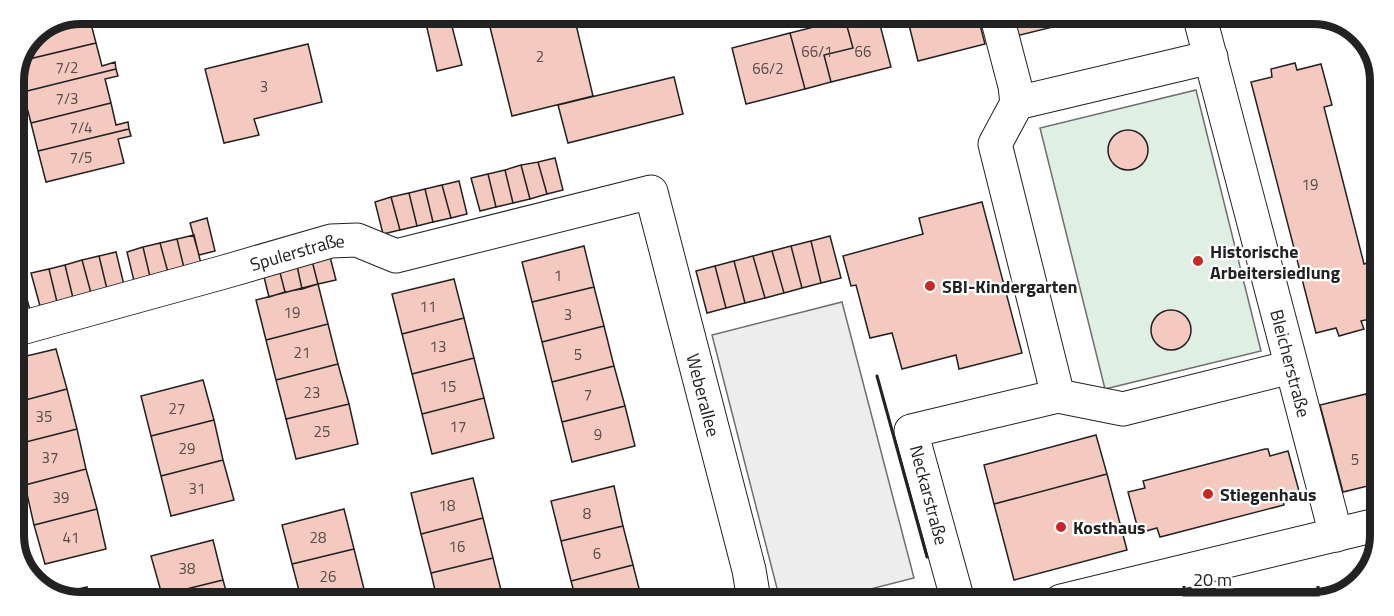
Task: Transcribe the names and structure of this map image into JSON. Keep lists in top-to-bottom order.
{
  "streets": {
    "street": [
      "Spulerstraße",
      "Bleicherstraße",
      "Weberallee",
      "Neckarstraße"
    ]
  },
  "crossings": [
    ["Spulerstraße", "Weberallee"],
    ["Bleicherstraße", "Neckarstraße"]
  ],
  "places": [
    "Historische Arbeitersiedlung",
    "SBI-Kindergarten",
    "Stiegenhaus",
    "Kosthaus"
  ],
  "house_numbers": [
    "66/1",
    "66",
    "2",
    "7/2",
    "66/2",
    "3",
    "7/3",
    "7/4",
    "7/5",
    "19",
    "1",
    "11",
    "19",
    "3",
    "13",
    "21",
    "5",
    "15",
    "23",
    "7",
    "27",
    "35",
    "17",
    "25",
    "9",
    "29",
    "37",
    "5",
    "31",
    "39",
    "18",
    "8",
    "41",
    "28",
    "16",
    "6",
    "38",
    "26"
  ],
  "scale_bar": "20 m"
}
